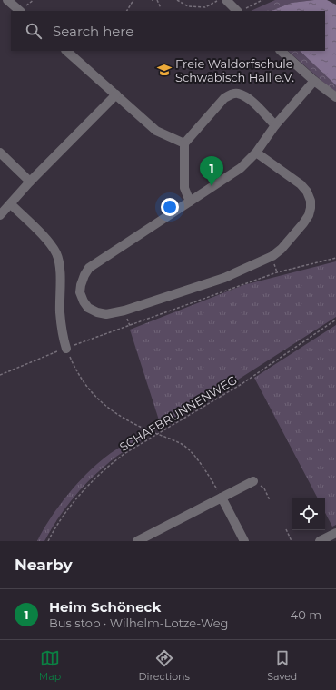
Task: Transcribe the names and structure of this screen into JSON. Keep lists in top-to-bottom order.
{
  "streets": {
    "path": ["SCHAFBRUNNENWEG"]
  },
  "places": {
    "school or university": ["Freie Waldorfschule Schwäbisch Hall e.V."]
  },
  "page": {
    "search": "Search here",
    "pins": "1",
    "heading": "Nearby",
    "list": [
      {
        "mark": "1",
        "name": "Heim Schöneck",
        "note": "Bus stop · Wilhelm-Lotze-Weg",
        "value": "40 m"
      }
    ],
    "nav": ["Map", "Directions", "Saved"]
  }
}
